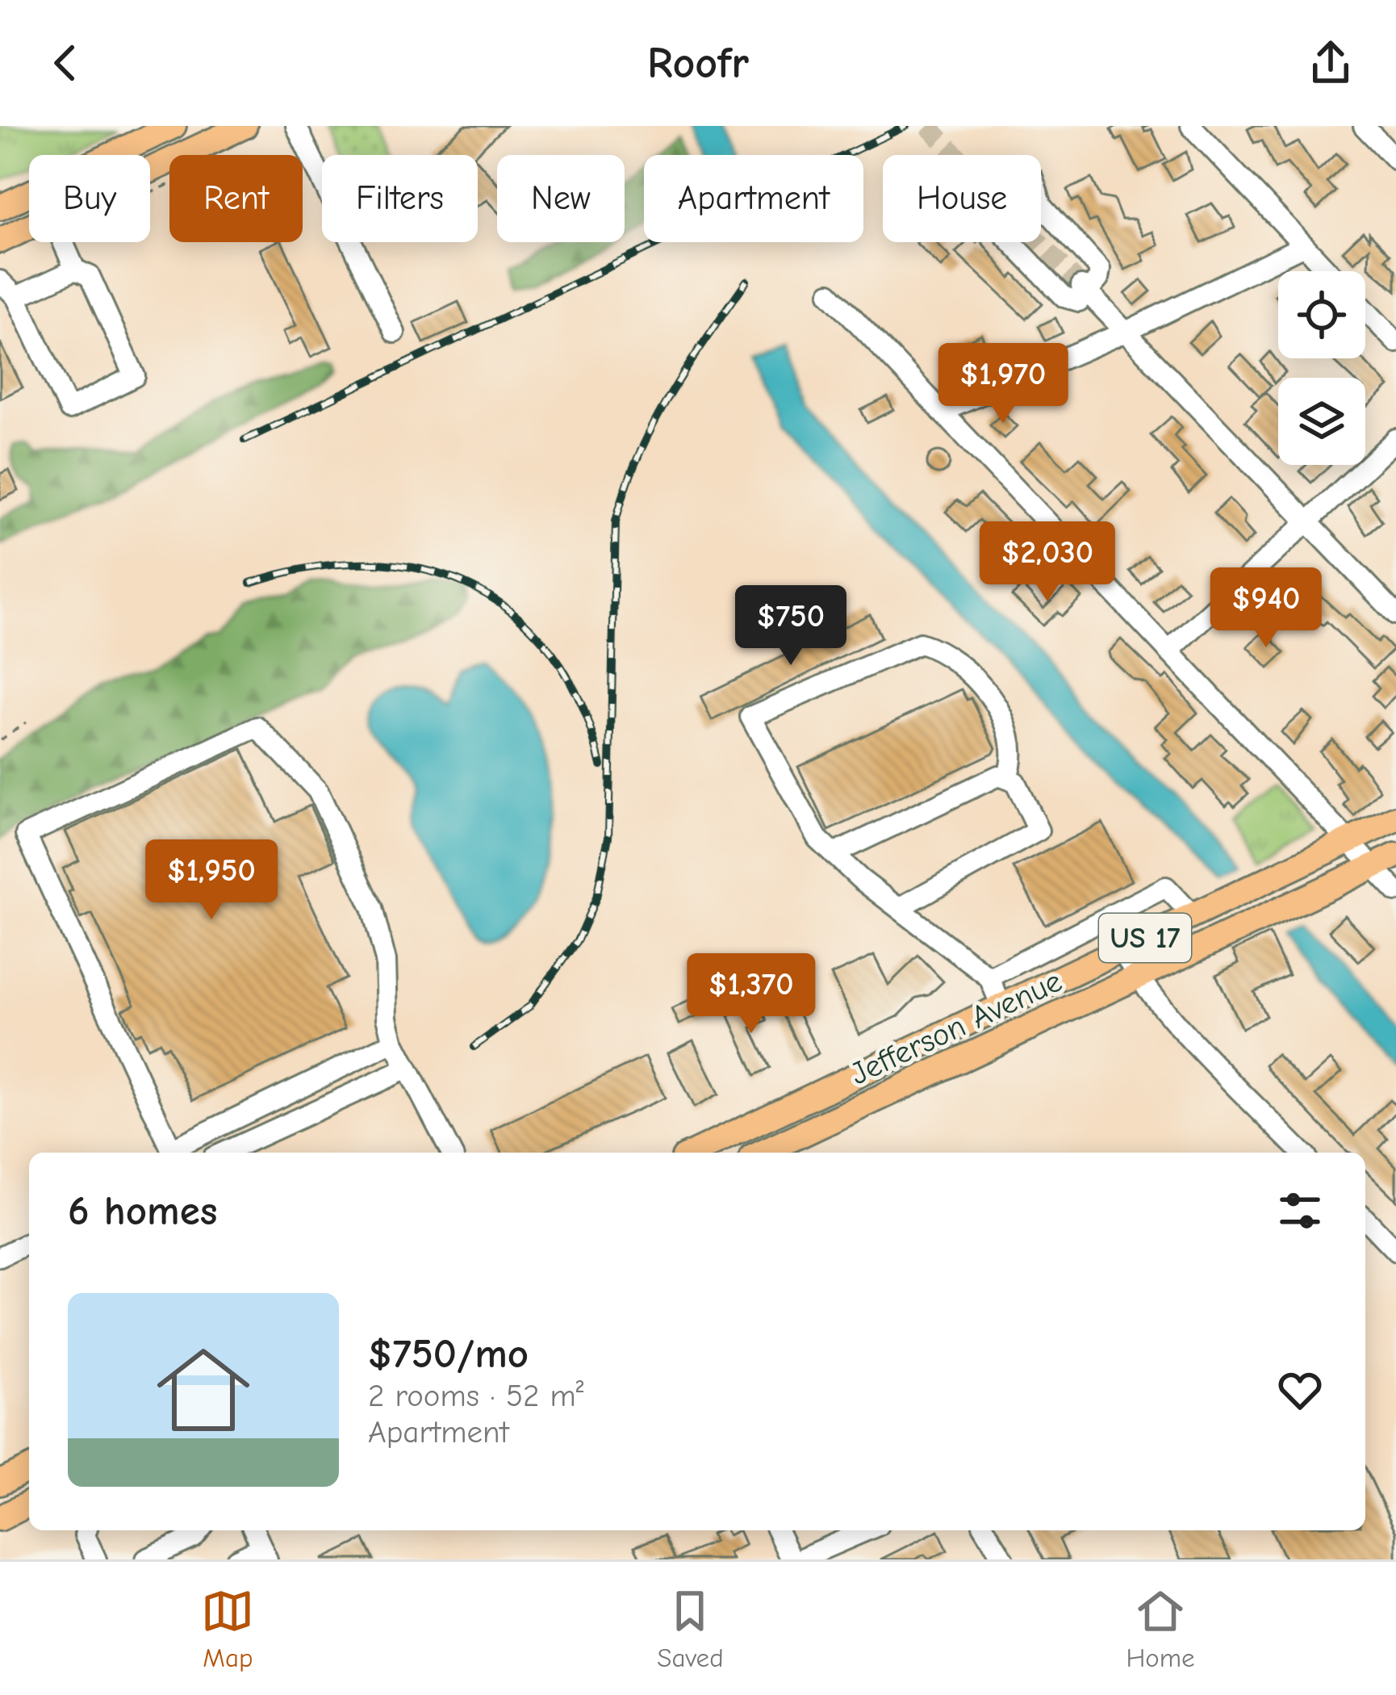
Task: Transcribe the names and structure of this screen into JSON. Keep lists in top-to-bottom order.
{
  "streets": {
    "main road": ["US 17", "Jefferson Avenue"]
  },
  "page": {
    "header": "Roofr",
    "chip": [
      "Buy",
      "Rent",
      "Filters",
      "New",
      "Apartment",
      "House"
    ],
    "price": [
      "$1,970",
      "$2,030",
      "$940",
      "$750",
      "$1,950",
      "$1,370"
    ],
    "heading": "6 homes",
    "list": [
      {
        "name": "$750/mo",
        "note": "2 rooms · 52 m² · Apartment"
      }
    ],
    "tabs": ["Map", "Saved", "Home"]
  }
}
